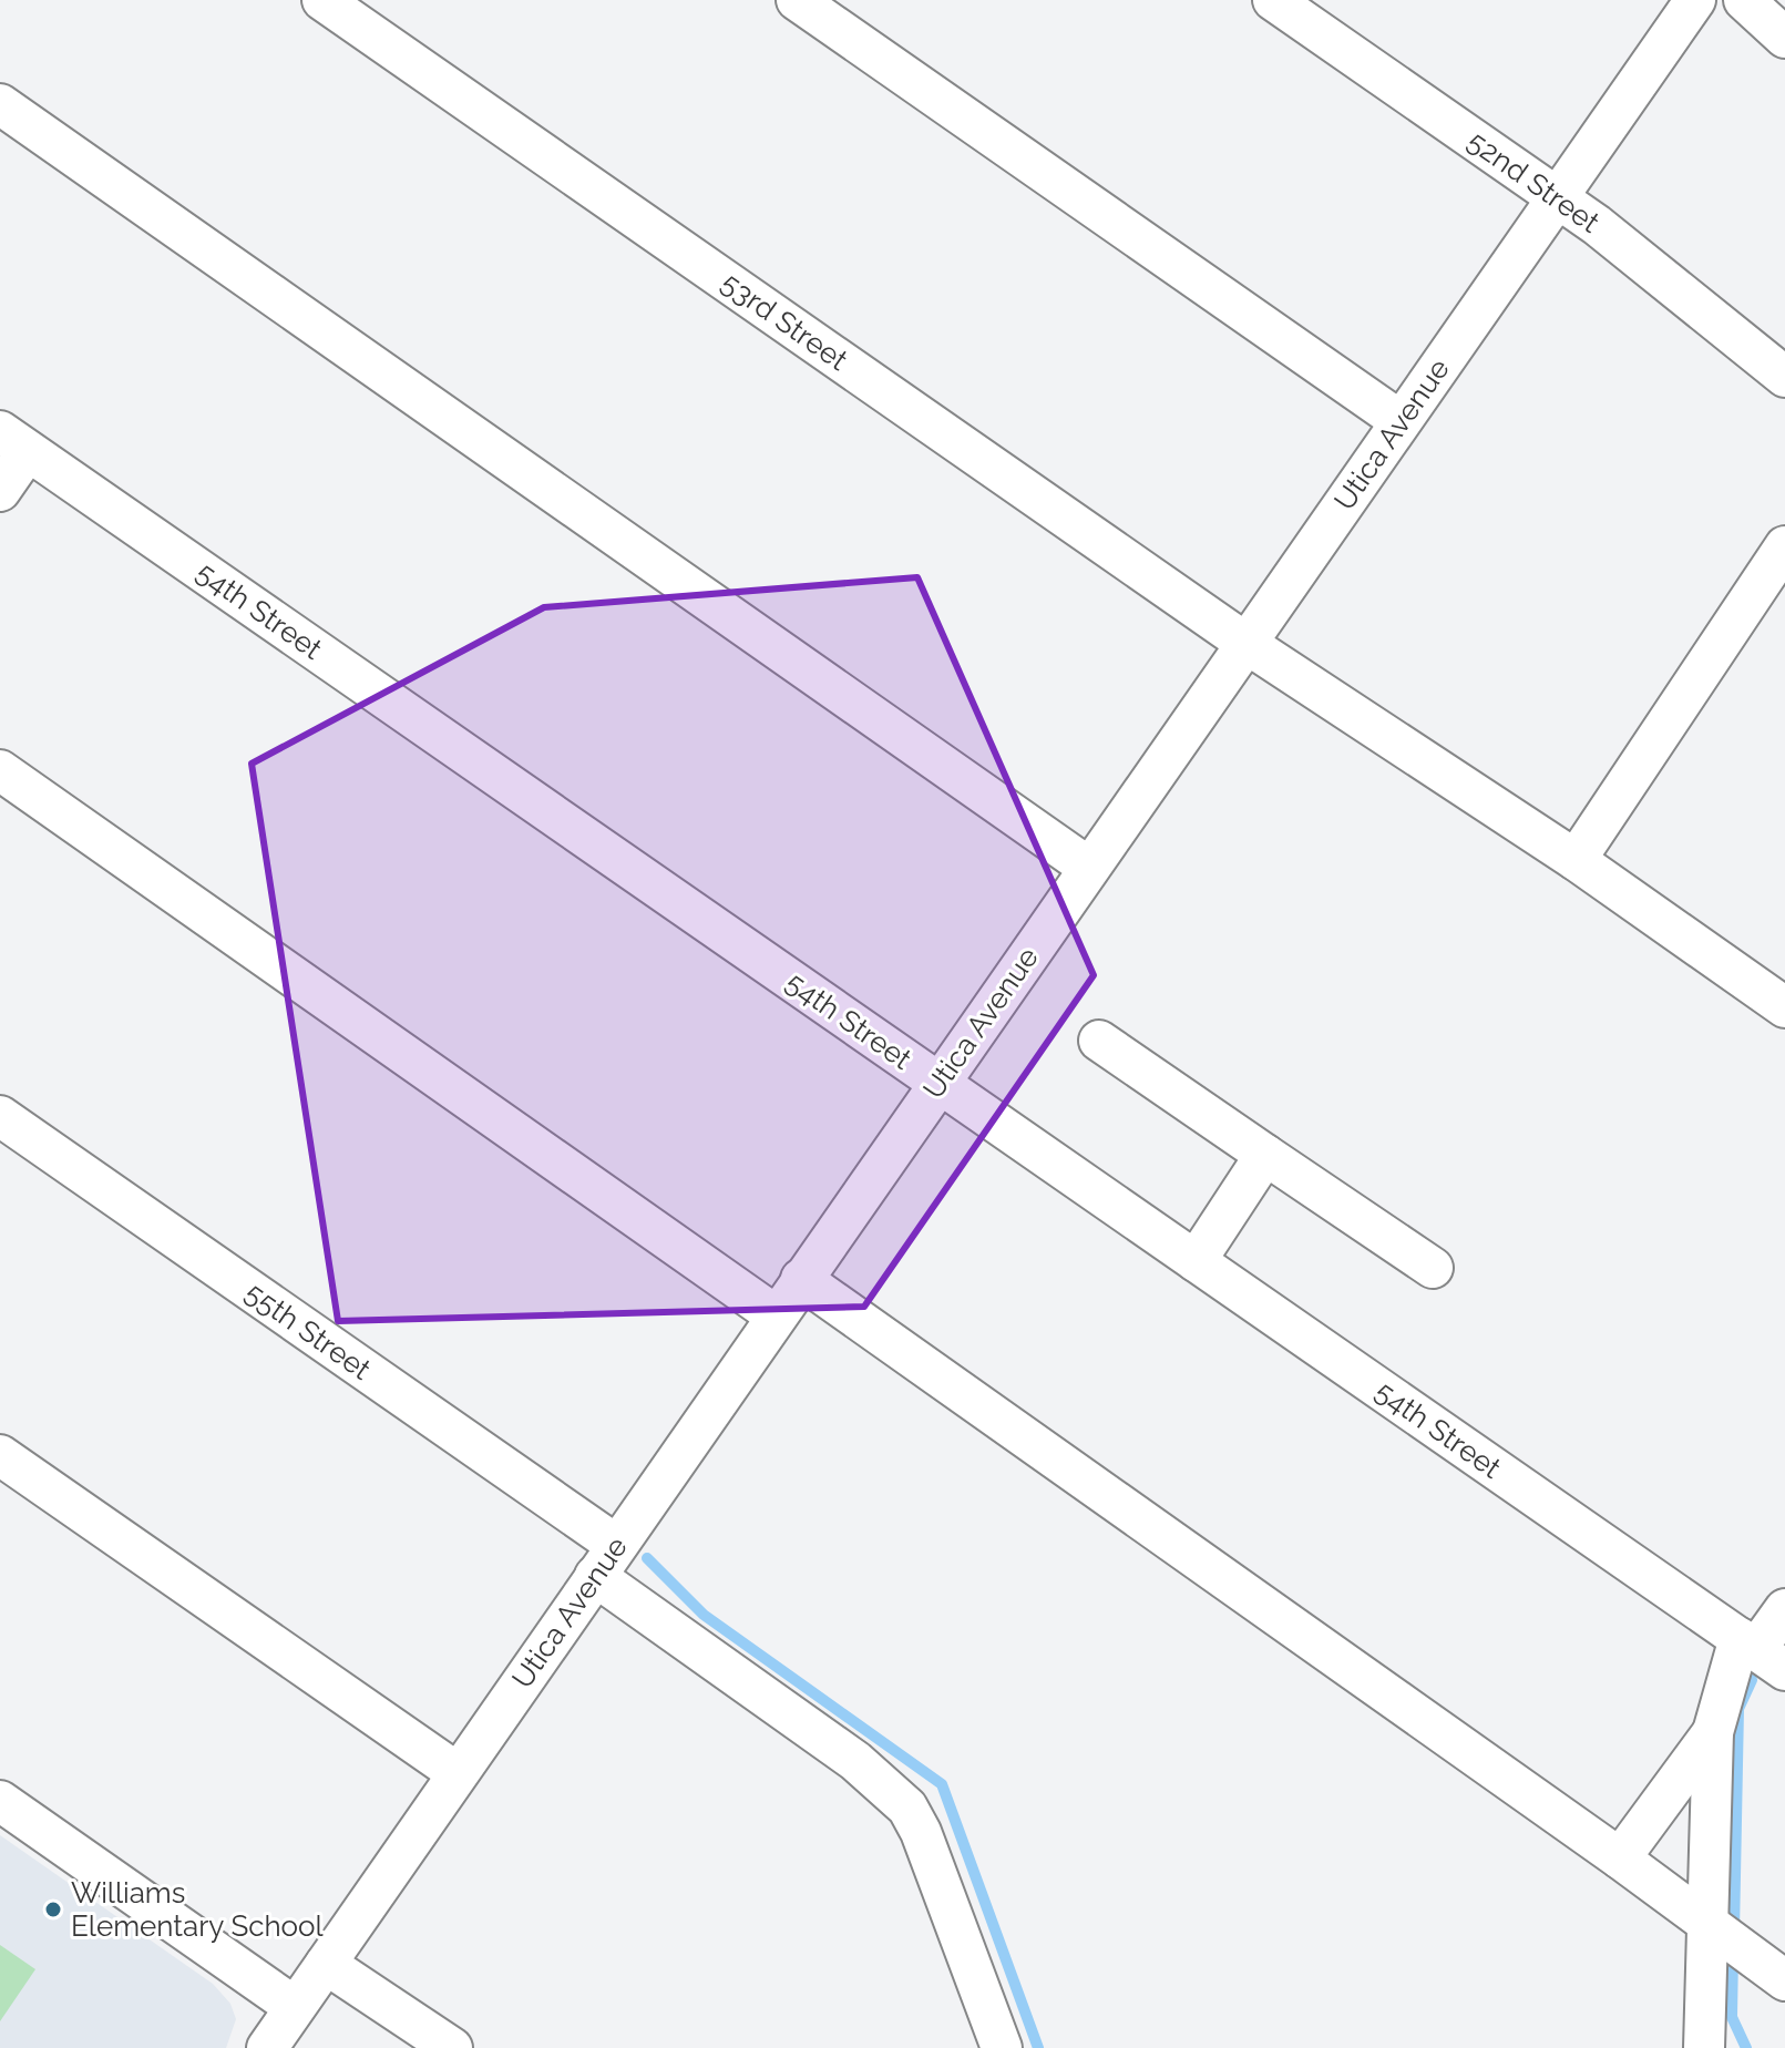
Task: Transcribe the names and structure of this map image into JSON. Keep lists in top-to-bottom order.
{
  "streets": {
    "street": [
      "52nd Street",
      "53rd Street",
      "Utica Avenue",
      "54th Street",
      "55th Street"
    ]
  },
  "crossings": [
    ["52nd Street", "Utica Avenue"],
    ["53rd Street", "Utica Avenue"],
    ["Utica Avenue", "54th Street"],
    ["Utica Avenue", "55th Street"]
  ],
  "places": ["Williams Elementary School"]
}
